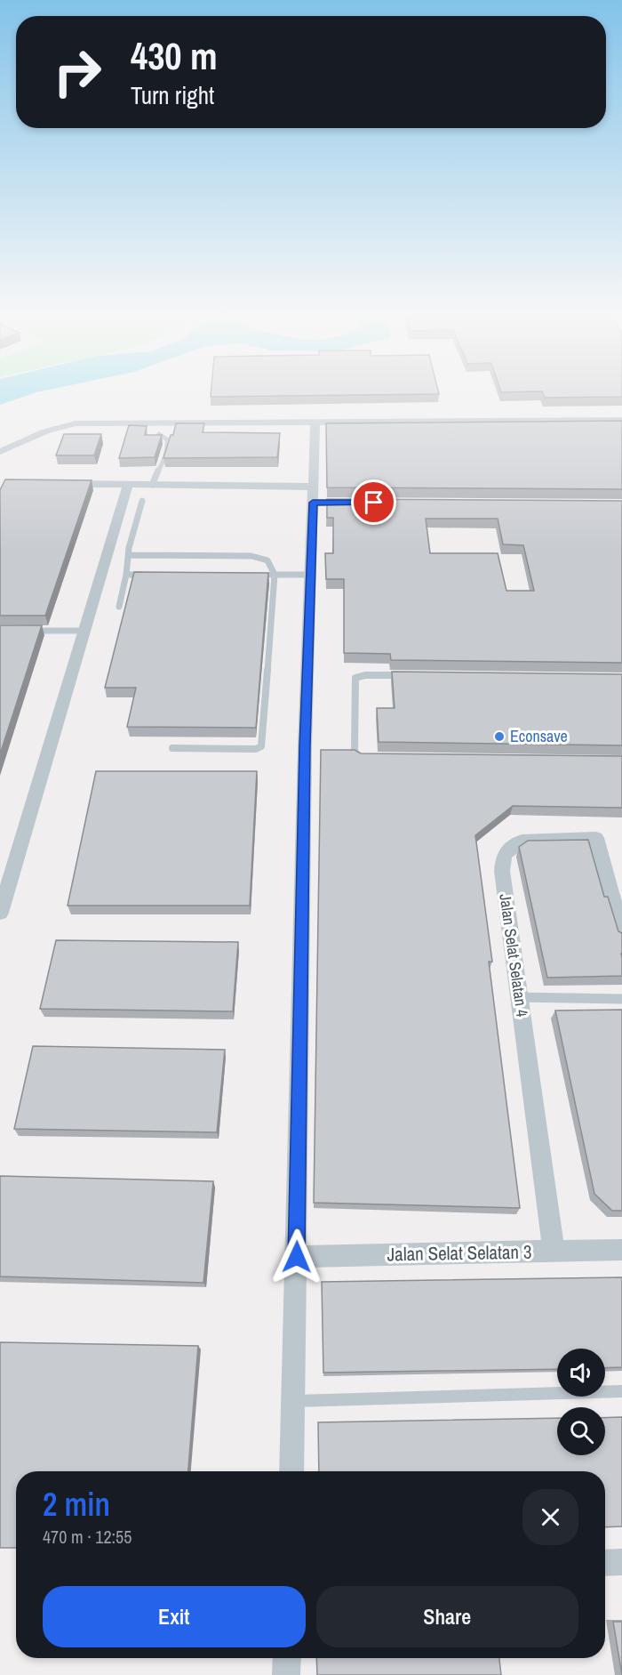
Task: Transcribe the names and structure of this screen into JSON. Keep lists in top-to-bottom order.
{
  "streets": {
    "street": ["Jalan Selat Selatan 4", "Jalan Selat Selatan 3"]
  },
  "crossings": [
    ["Jalan Selat Selatan 4", "Jalan Selat Selatan 3"]
  ],
  "places": ["Econsave"],
  "page": {
    "turn": ["430 m", "Turn right"],
    "heading": ["2 min", "470 m · 12:55"],
    "buttons": ["Exit", "Share"]
  }
}
